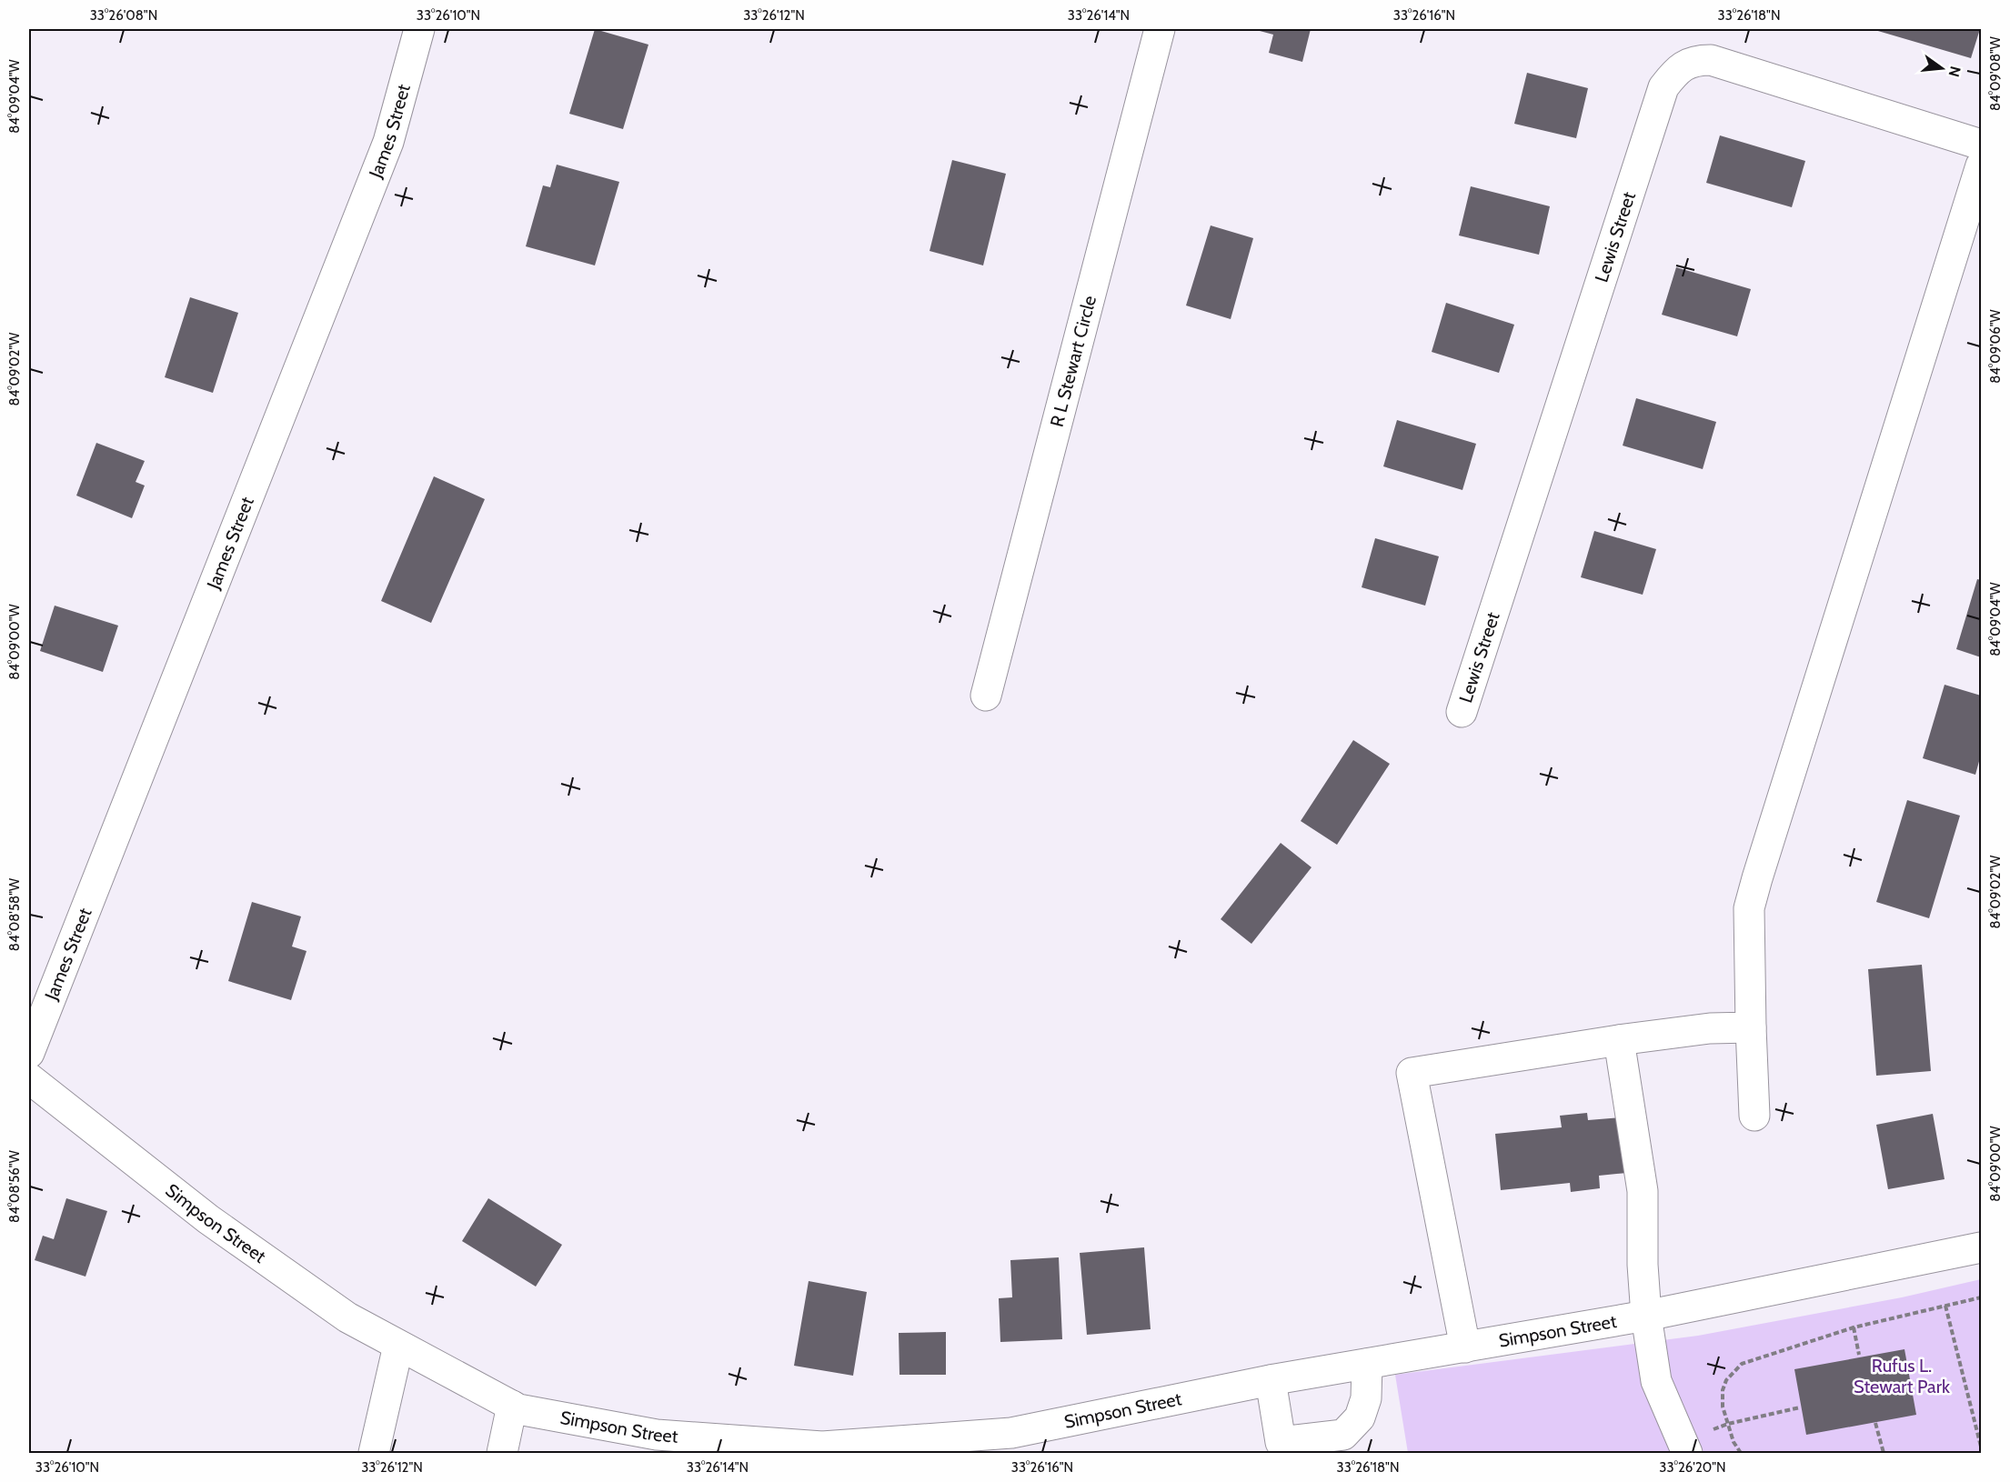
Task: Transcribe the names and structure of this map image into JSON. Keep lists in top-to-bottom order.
{
  "streets": {
    "street": [
      "James Street",
      "Lewis Street",
      "R L Stewart Circle",
      "Simpson Street"
    ]
  },
  "parks": ["Rufus L. Stewart Park"],
  "north": "right",
  "coordinates": [
    "33°26'08\"N",
    "33°26'10\"N",
    "33°26'12\"N",
    "33°26'14\"N",
    "33°26'16\"N",
    "33°26'18\"N",
    "84°09'08\"W",
    "84°09'04\"W",
    "84°09'06\"W",
    "84°09'02\"W",
    "84°09'00\"W",
    "84°08'58\"W",
    "84°08'56\"W",
    "33°26'20\"N"
  ]
}
